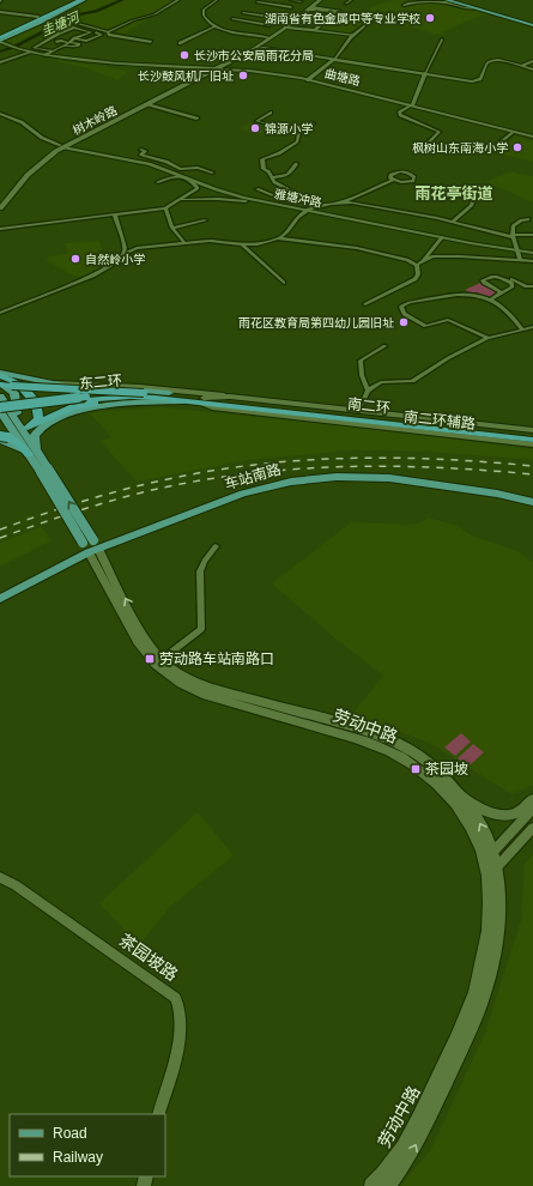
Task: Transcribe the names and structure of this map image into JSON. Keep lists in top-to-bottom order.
{
  "streets": {
    "highway": ["东二环", "南二环"],
    "main road": [
      "曲塘路",
      "树木岭路",
      "南二环辅路",
      "车站南路",
      "劳动中路"
    ],
    "street": ["雅塘冲路", "茶园坡路"]
  },
  "crossings": [
    ["曲塘路", "树木岭路"],
    ["树木岭路", "雅塘冲路"],
    ["东二环", "南二环"],
    ["东二环", "南二环辅路"],
    ["南二环", "南二环辅路"],
    ["车站南路", "劳动中路"]
  ],
  "districts": ["雨花亭街道"],
  "water": ["圭塘河"],
  "places": {
    "other": [
      "湖南省有色金属中等专业学校",
      "长沙市公安局雨花分局",
      "长沙鼓风机厂旧址",
      "锦源小学",
      "枫树山东南海小学",
      "自然岭小学",
      "雨花区教育局第四幼儿园旧址"
    ],
    "transit": ["劳动路车站南路口", "茶园坡"]
  },
  "legend": ["Road", "Railway"]
}
